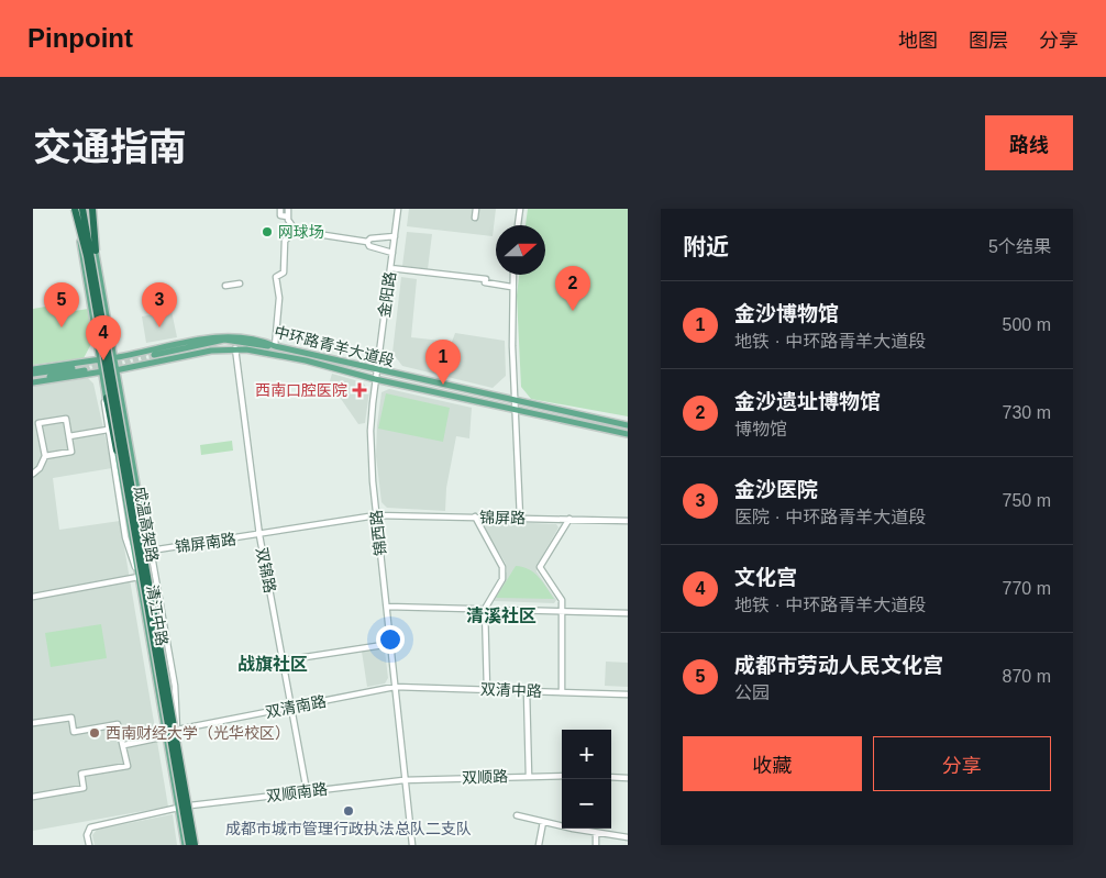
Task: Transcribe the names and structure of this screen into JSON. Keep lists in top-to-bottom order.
{
  "streets": {
    "highway": ["成温高架路"],
    "main road": ["中环路青羊大道段", "清江中路"],
    "street": [
      "金阳路",
      "锦屏路",
      "锦西路",
      "锦屏南路",
      "双锦路",
      "双清中路",
      "双清南路",
      "双顺路",
      "双顺南路"
    ]
  },
  "crossings": [
    ["金阳路", "中环路青羊大道段"],
    ["金阳路", "锦西路"],
    ["中环路青羊大道段", "锦西路"],
    ["中环路青羊大道段", "双锦路"],
    ["中环路青羊大道段", "清江中路"],
    ["锦屏路", "锦西路"],
    ["锦屏路", "锦屏南路"],
    ["锦屏路", "双锦路"],
    ["成温高架路", "清江中路"],
    ["锦西路", "双清中路"],
    ["锦西路", "双清南路"],
    ["锦西路", "双顺路"],
    ["锦西路", "双顺南路"],
    ["锦屏南路", "双锦路"],
    ["锦屏南路", "清江中路"],
    ["双锦路", "双清南路"],
    ["双锦路", "双顺南路"],
    ["清江中路", "双清南路"],
    ["清江中路", "双顺南路"],
    ["双清中路", "双清南路"],
    ["双顺路", "双顺南路"]
  ],
  "districts": ["清溪社区", "战旗社区"],
  "places": {
    "other": ["网球场", "西南财经大学（光华校区）", "成都市城市管理行政执法总队二支队"],
    "health": ["西南口腔医院"]
  },
  "north": "right",
  "page": {
    "header": "Pinpoint",
    "nav": ["地图", "图层", "分享"],
    "title": "交通指南",
    "buttons": [
      "路线",
      ["收藏", "分享"]
    ],
    "heading": ["附近", "5个结果"],
    "pins": [
      "2",
      "3",
      "5",
      "4",
      "1"
    ],
    "list": [
      {
        "mark": "1",
        "name": "金沙博物馆",
        "note": "地铁 · 中环路青羊大道段",
        "value": "500 m"
      },
      {
        "mark": "2",
        "name": "金沙遗址博物馆",
        "note": "博物馆",
        "value": "730 m"
      },
      {
        "mark": "3",
        "name": "金沙医院",
        "note": "医院 · 中环路青羊大道段",
        "value": "750 m"
      },
      {
        "mark": "4",
        "name": "文化宫",
        "note": "地铁 · 中环路青羊大道段",
        "value": "770 m"
      },
      {
        "mark": "5",
        "name": "成都市劳动人民文化宫",
        "note": "公园",
        "value": "870 m"
      }
    ],
    "map_buttons": ["+", "−"]
  }
}
